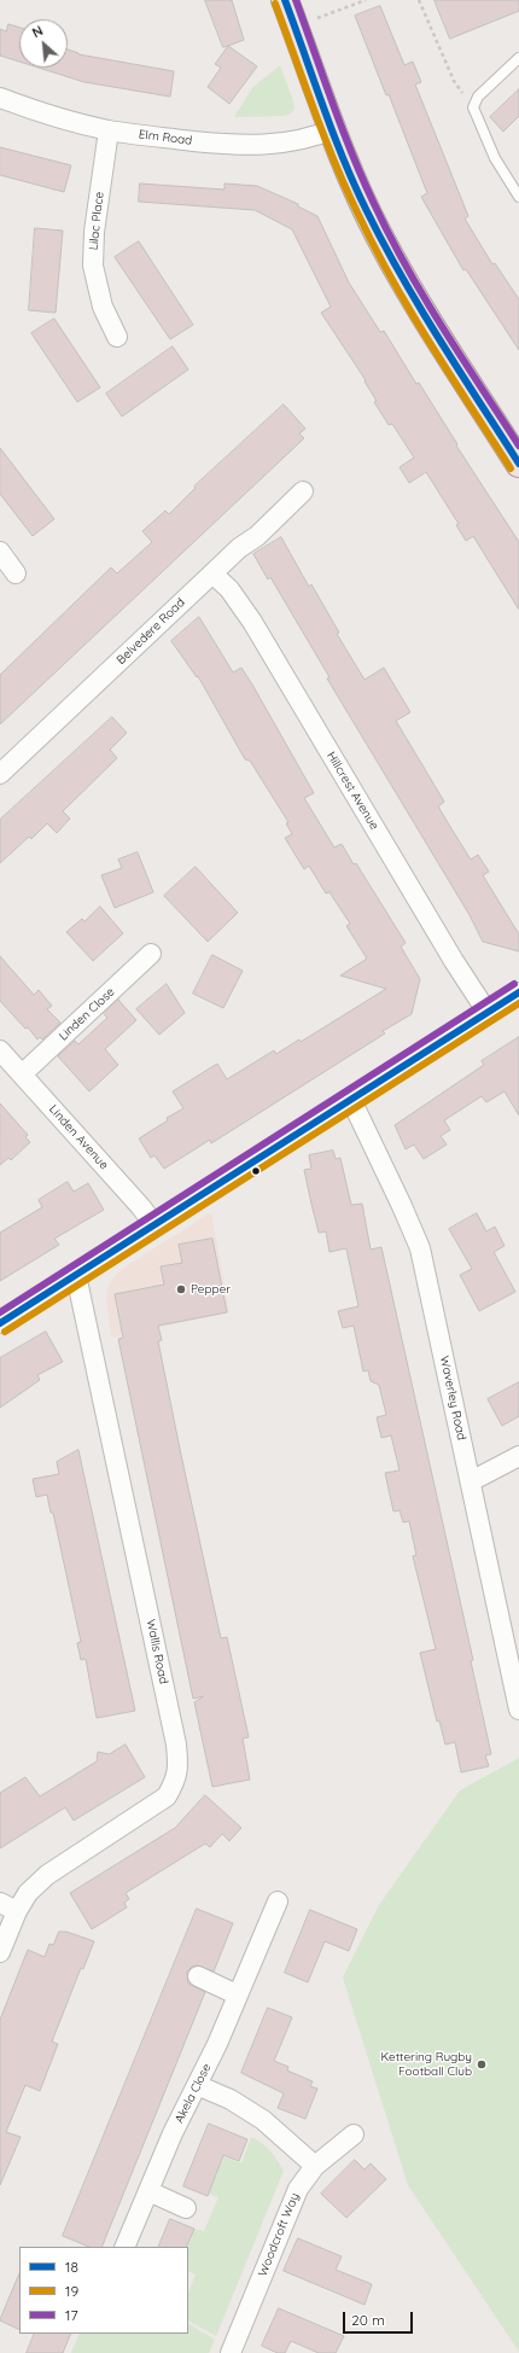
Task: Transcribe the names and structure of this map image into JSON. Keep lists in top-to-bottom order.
{
  "streets": {
    "street": [
      "Elm Road",
      "Lilac Place",
      "Belvedere Road",
      "Hillcrest Avenue",
      "Linden Close",
      "Linden Avenue",
      "Waverley Road",
      "Wallis Road",
      "Akela Close",
      "Woodcroft Way"
    ]
  },
  "crossings": [
    ["Elm Road", "Lilac Place"],
    ["Belvedere Road", "Hillcrest Avenue"],
    ["Linden Close", "Linden Avenue"]
  ],
  "places": ["Pepper", "Kettering Rugby Football Club"],
  "lines": ["transit line 18", "transit line 17", "transit line 19"],
  "legend": ["18", "19", "17"],
  "scale_bar": "20 m",
  "north": "top left"
}
